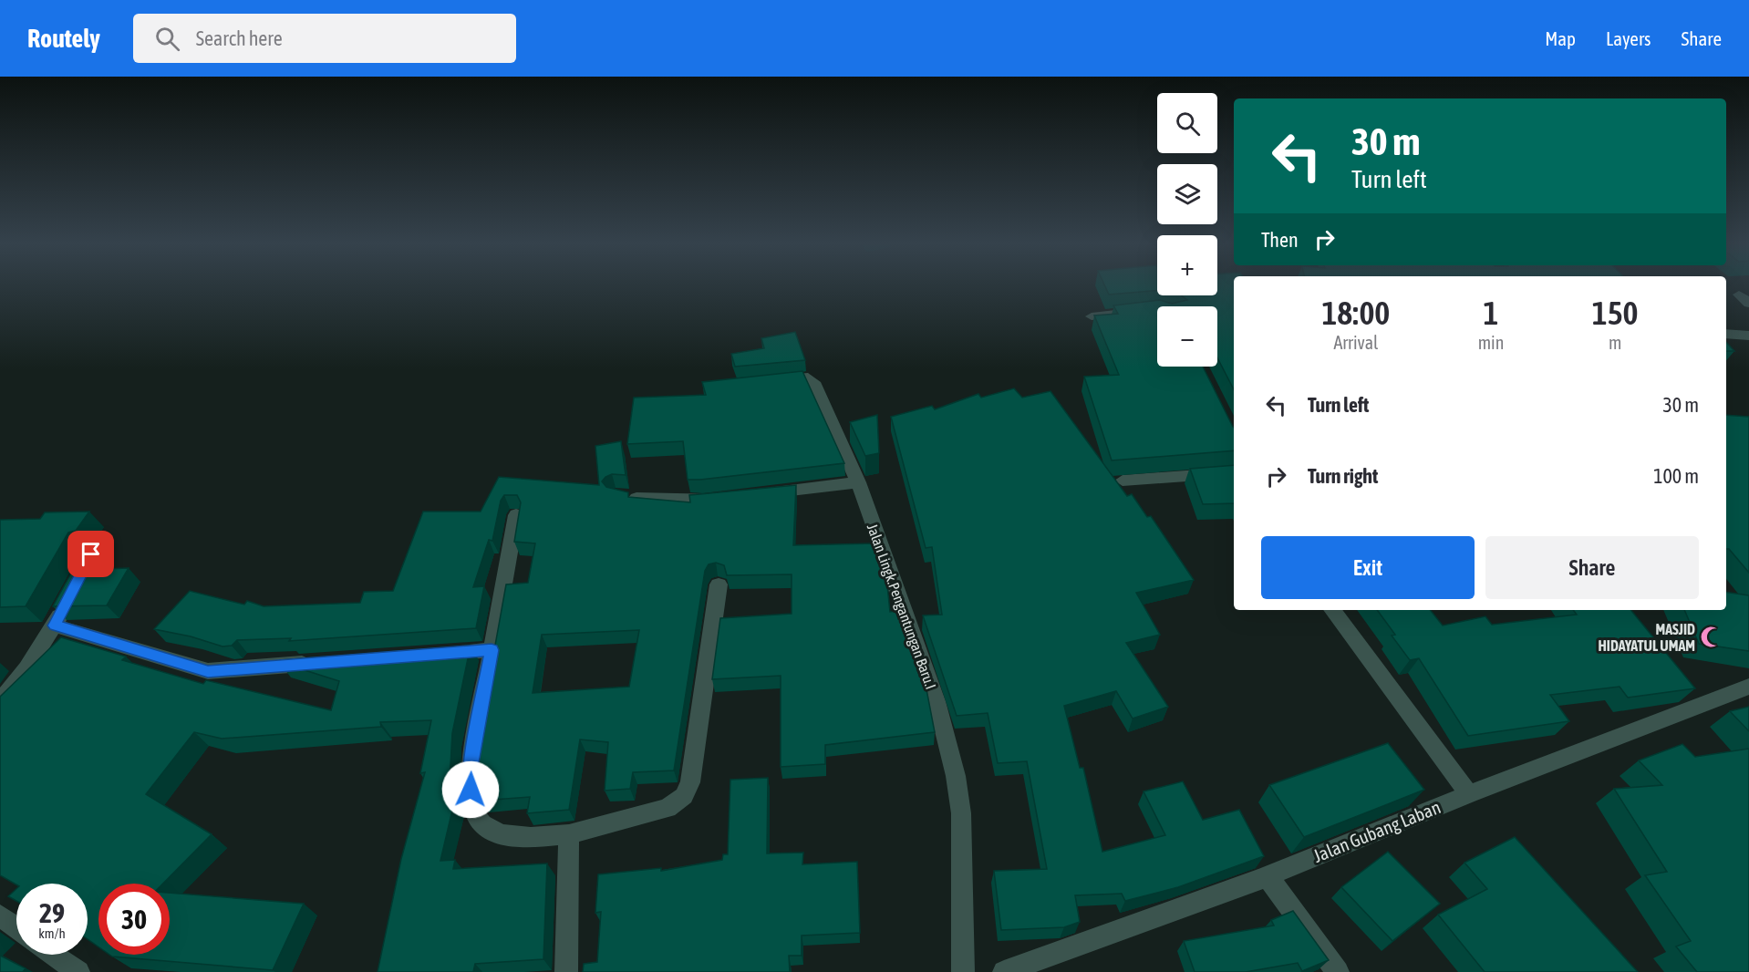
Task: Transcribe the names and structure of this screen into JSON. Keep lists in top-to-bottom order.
{
  "streets": {
    "street": ["Jalan Lingk.Pengantungan Baru.I", "Jalan Gubang Laban"]
  },
  "places": {
    "mosque": ["MASJID HIDAYATUL UMAM"]
  },
  "page": {
    "header": "Routely",
    "search": "Search here",
    "nav": ["Map", "Layers", "Share"],
    "map_buttons": ["+", "−"],
    "turn": ["30 m", "Turn left"],
    "then": "Then",
    "eta": [
      "18:00",
      "Arrival",
      "1",
      "min",
      "150",
      "m"
    ],
    "list": [
      {
        "name": "Turn left",
        "value": "30 m"
      },
      {
        "name": "Turn right",
        "value": "100 m"
      }
    ],
    "buttons": ["Exit", "Share"],
    "speed": "29 km/h",
    "limit": "30"
  }
}
